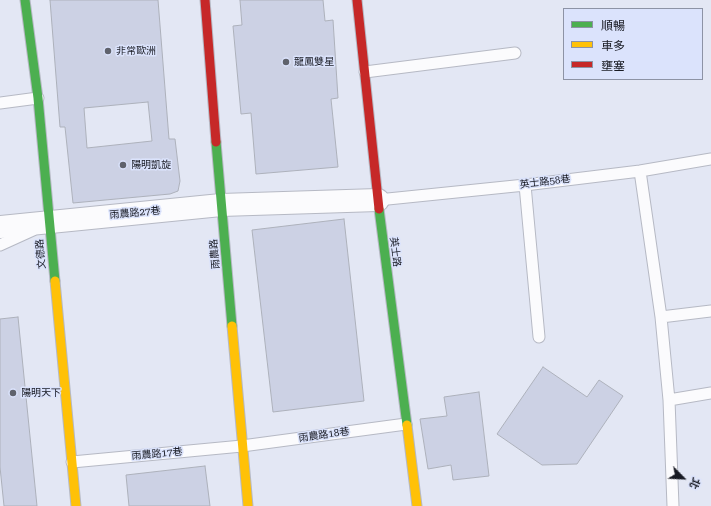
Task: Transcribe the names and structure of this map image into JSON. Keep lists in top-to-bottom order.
{
  "streets": {
    "street": [
      "雨農路27巷",
      "英士路",
      "文德路",
      "雨農路"
    ],
    "lane": ["英士路58巷", "雨農路18巷", "雨農路17巷"]
  },
  "crossings": [
    ["英士路58巷", "雨農路27巷"],
    ["英士路58巷", "英士路"],
    ["雨農路27巷", "英士路"],
    ["雨農路27巷", "文德路"],
    ["雨農路27巷", "雨農路"],
    ["英士路", "雨農路18巷"],
    ["文德路", "雨農路17巷"],
    ["雨農路", "雨農路18巷"],
    ["雨農路", "雨農路17巷"],
    ["雨農路18巷", "雨農路17巷"]
  ],
  "places": [
    "非常歐洲",
    "龍鳳雙星",
    "陽明凱旋",
    "陽明天下"
  ],
  "legend": ["順暢", "車多", "壅塞"],
  "north": "bottom right"
}
